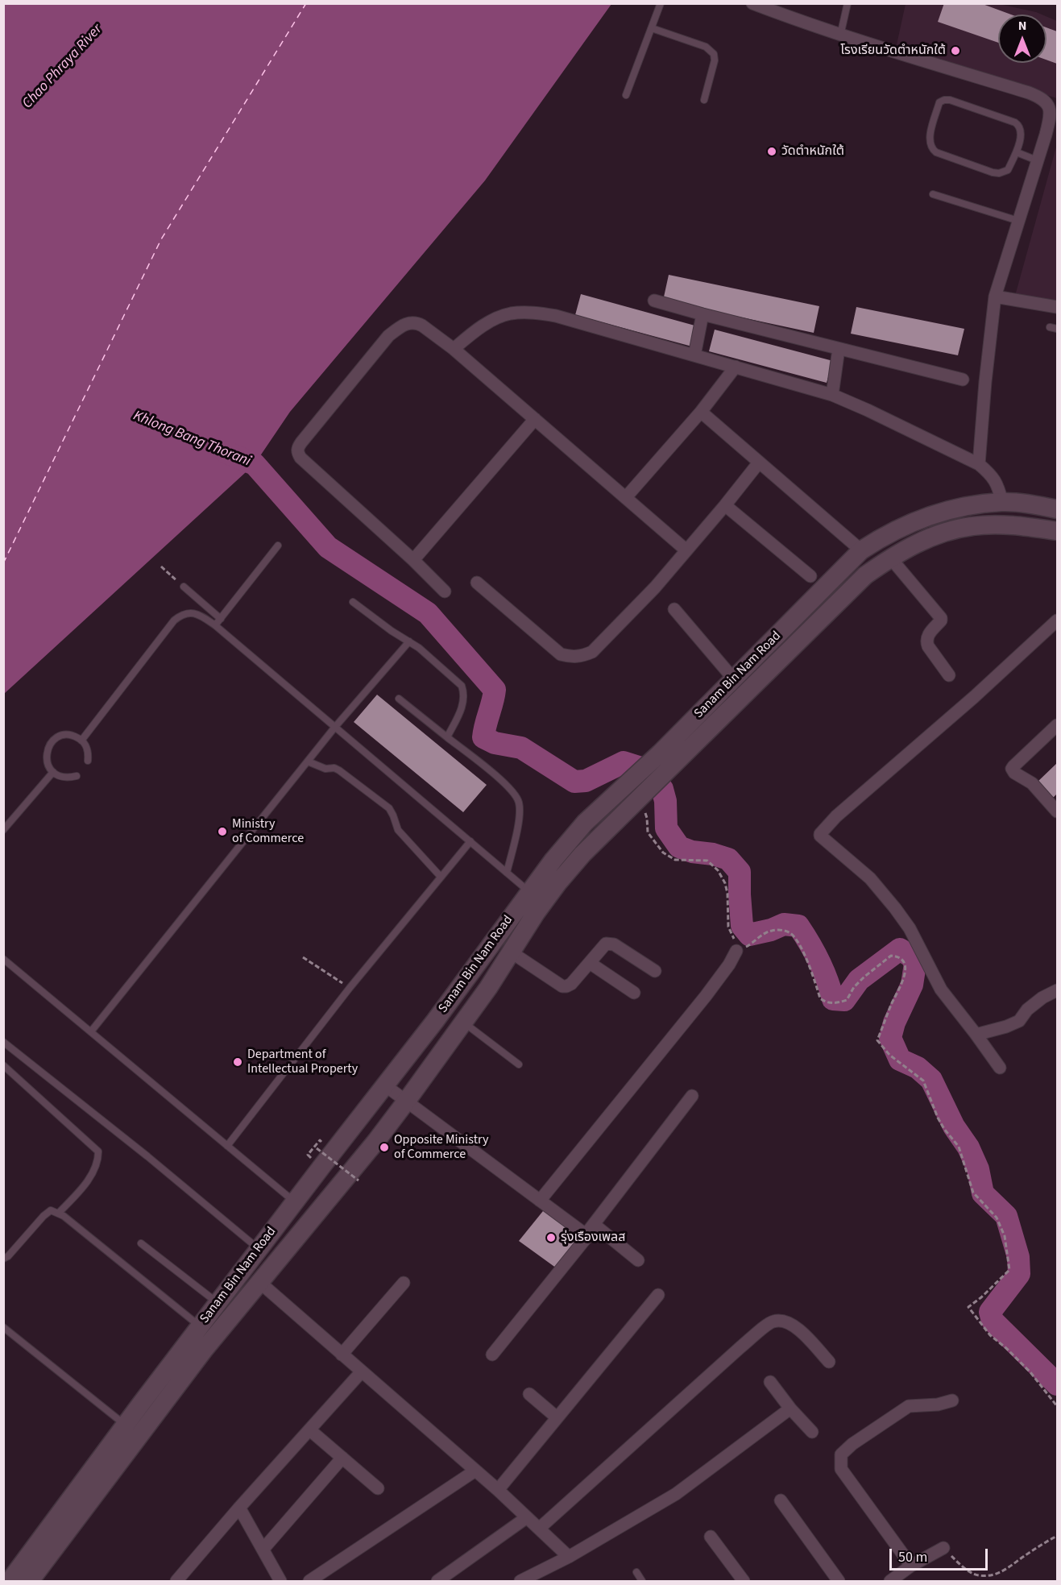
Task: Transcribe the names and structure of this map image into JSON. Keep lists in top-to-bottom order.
{
  "streets": {
    "main road": ["Sanam Bin Nam Road"]
  },
  "water": ["Chao Phraya River", "Khlong Bang Thorani"],
  "places": [
    "โรงเรียนวัดตำหนักใต้",
    "วัดตำหนักใต้",
    "Ministry of Commerce",
    "Department of Intellectual Property",
    "Opposite Ministry of Commerce",
    "รุ่งเรืองเพลส"
  ],
  "scale_bar": "50 m",
  "north": "top"
}
